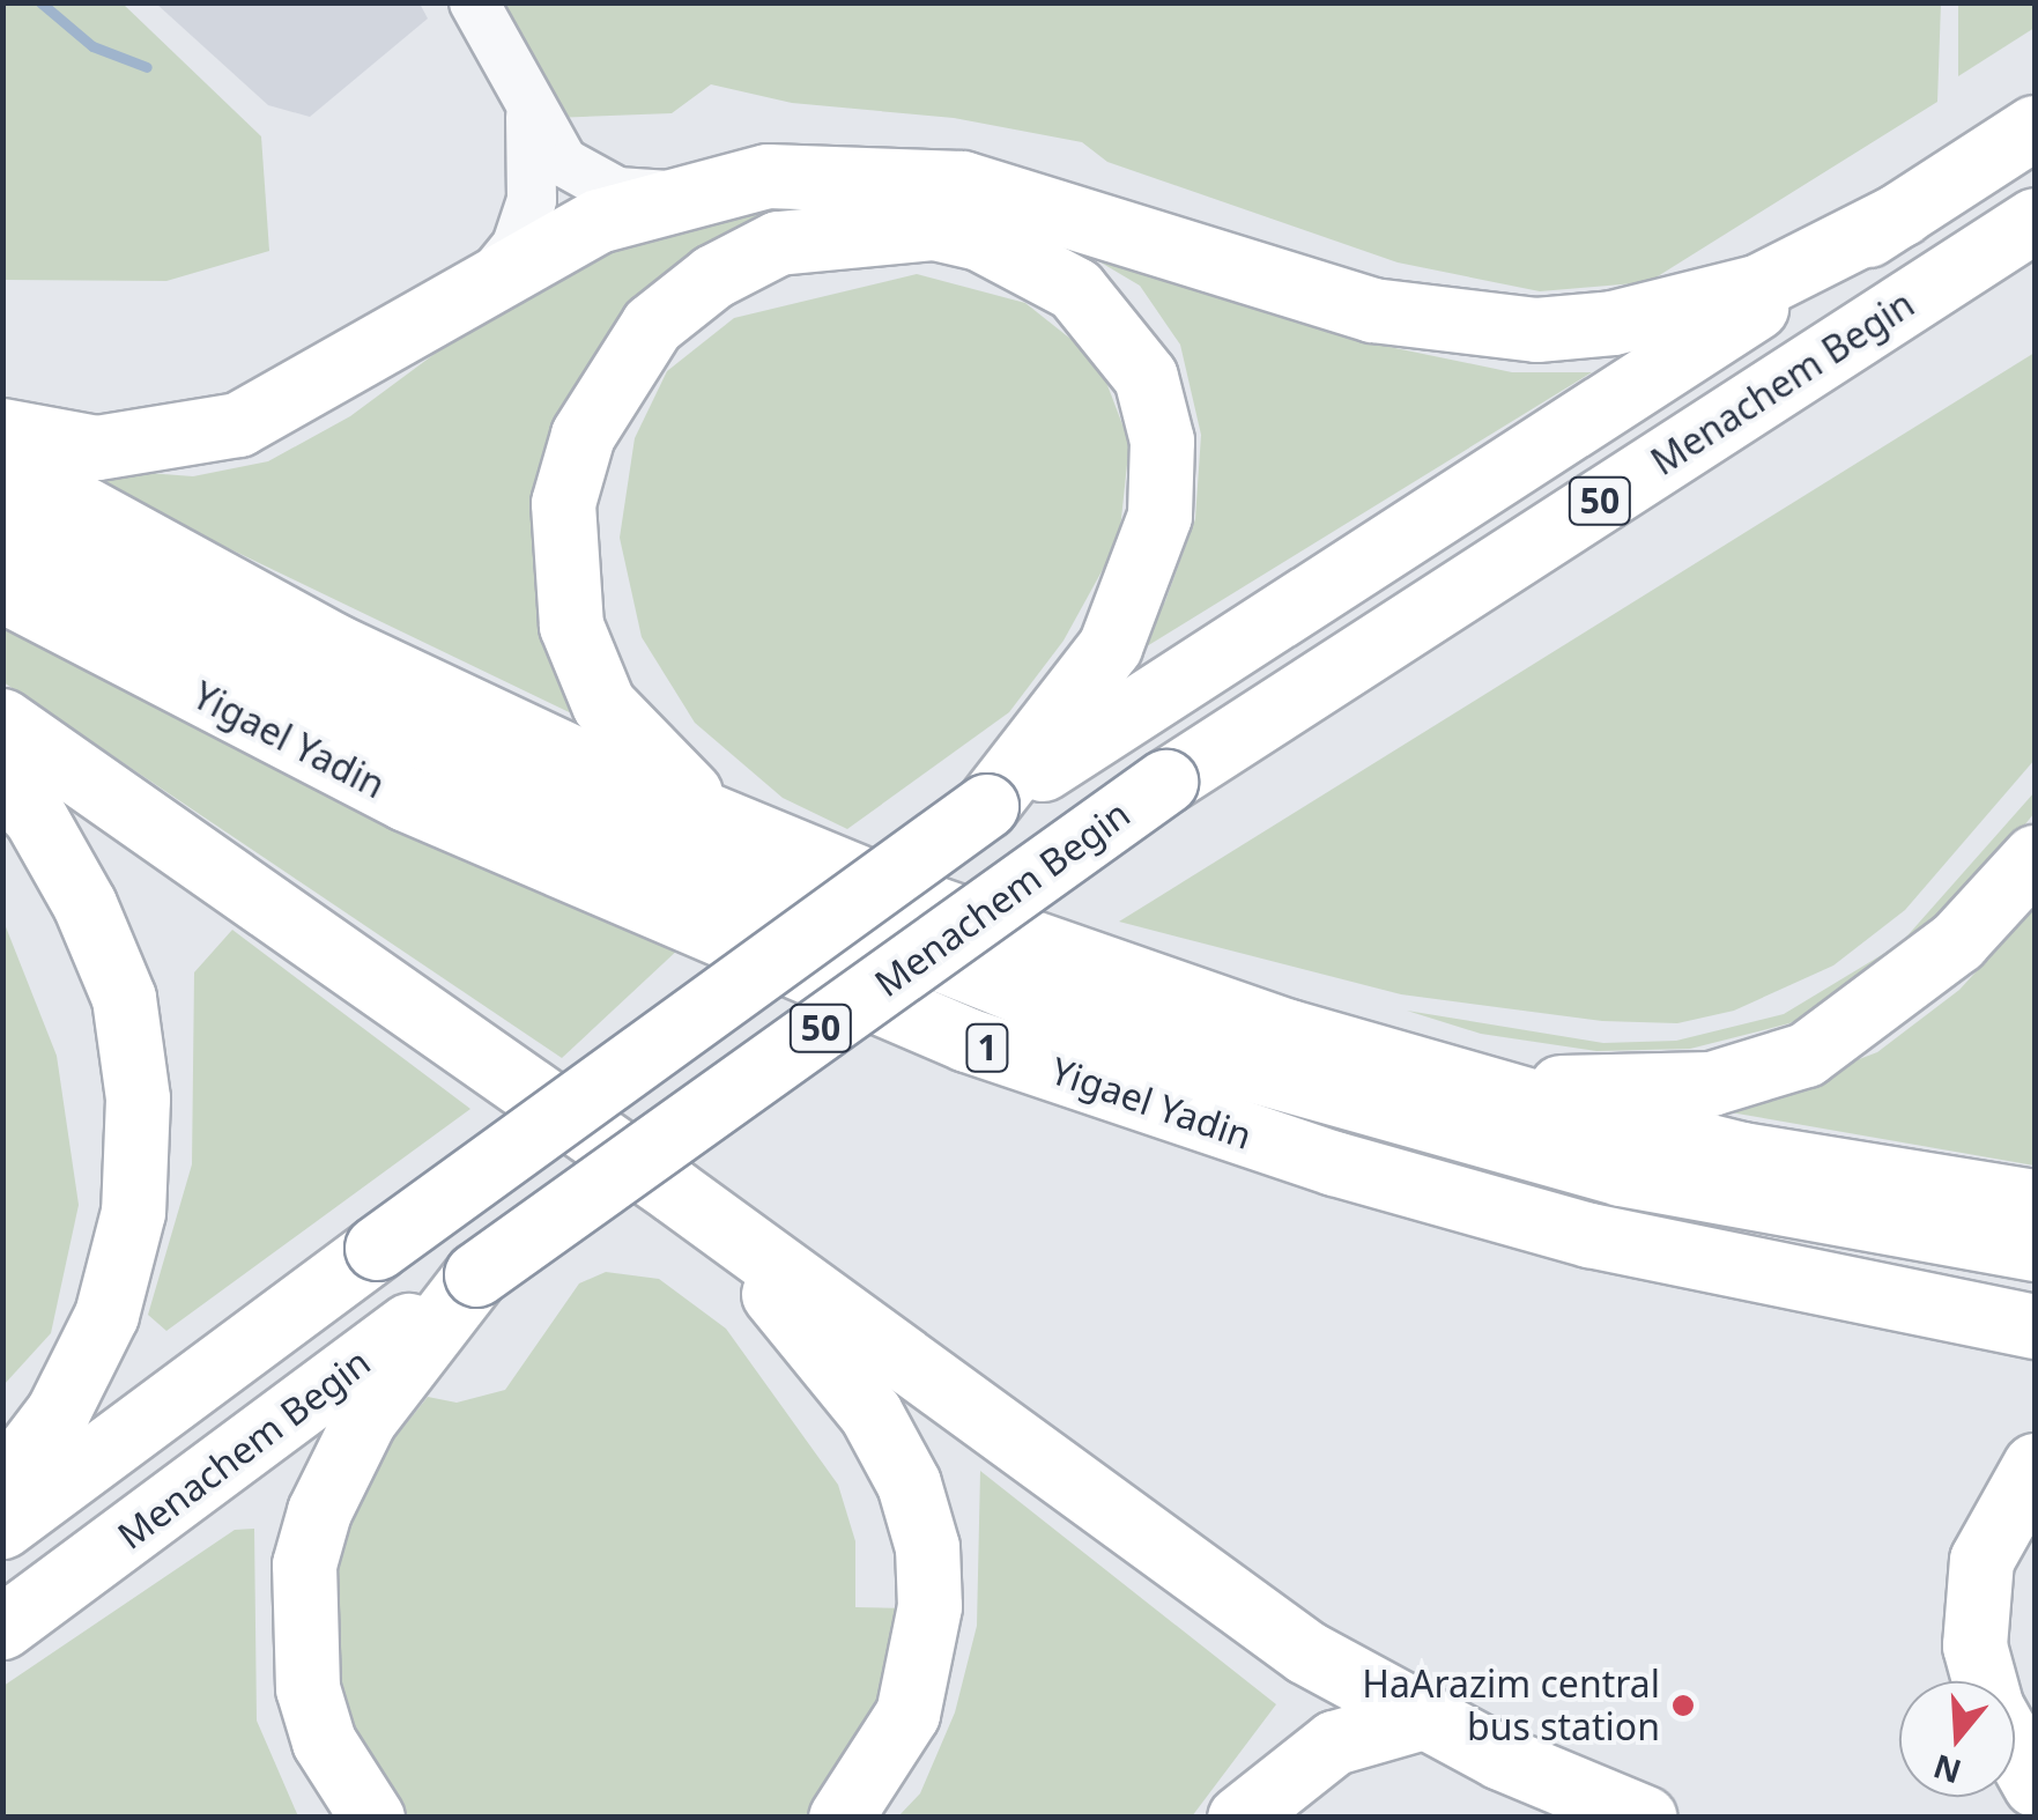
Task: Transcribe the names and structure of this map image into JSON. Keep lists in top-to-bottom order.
{
  "streets": {
    "highway": [
      "Menachem Begin",
      "50",
      "Yigael Yadin",
      "1"
    ]
  },
  "crossings": [
    ["Menachem Begin", "50"]
  ],
  "places": ["HaArazim central bus station"],
  "north": "bottom"
}
